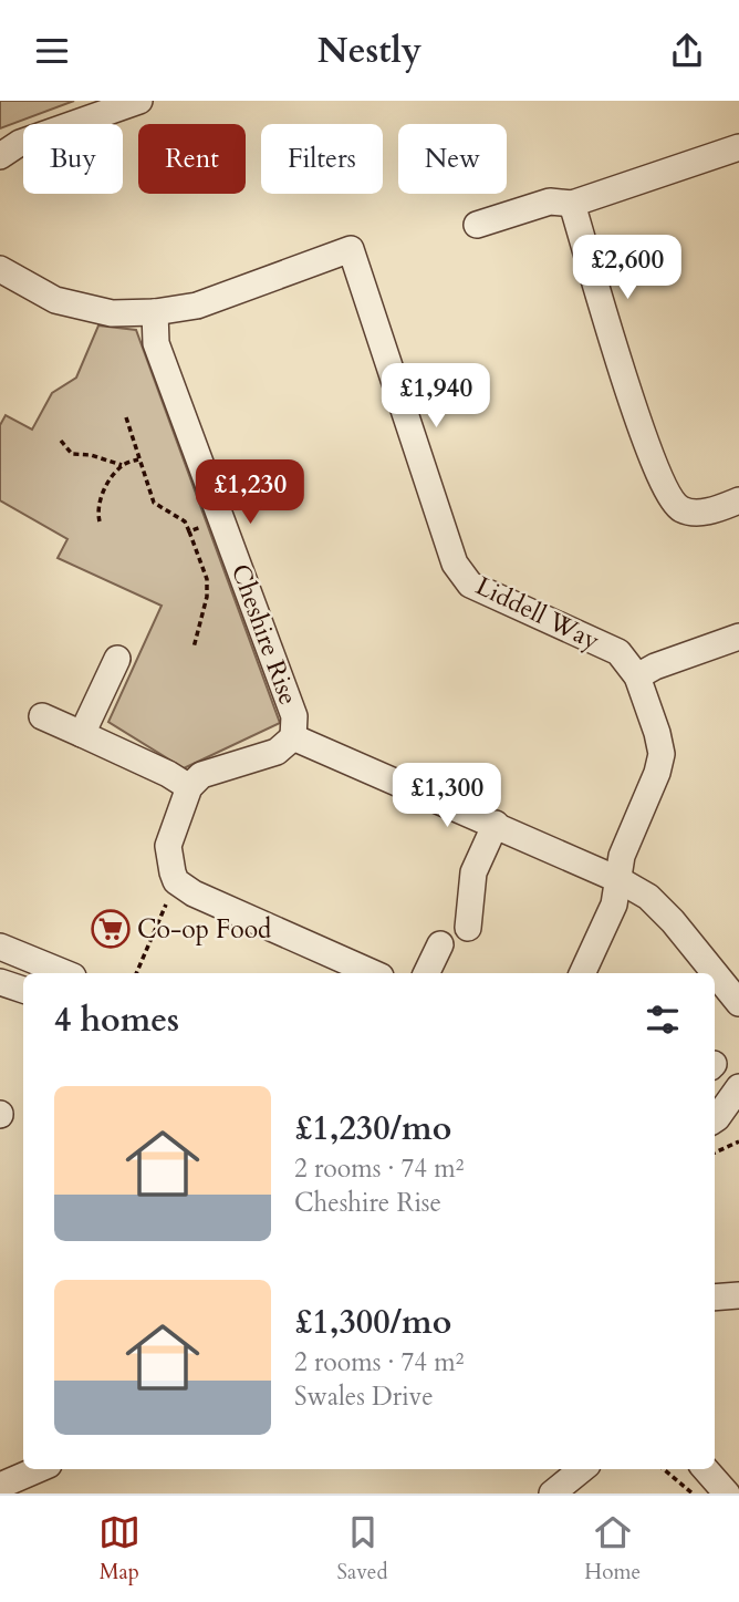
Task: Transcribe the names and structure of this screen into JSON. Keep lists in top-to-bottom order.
{
  "streets": {
    "street": ["Liddell Way", "Cheshire Rise"]
  },
  "crossings": [
    ["Liddell Way", "Cheshire Rise"]
  ],
  "places": {
    "supermarket": ["Co-op Food"]
  },
  "page": {
    "header": "Nestly",
    "chip": [
      "Buy",
      "Rent",
      "Filters",
      "New"
    ],
    "price": [
      "£2,600",
      "£1,940",
      "£1,230",
      "£1,300"
    ],
    "heading": "4 homes",
    "list": [
      {
        "name": "£1,230/mo",
        "note": "2 rooms · 74 m² · Cheshire Rise"
      },
      {
        "name": "£1,300/mo",
        "note": "2 rooms · 74 m² · Swales Drive"
      }
    ],
    "tabs": ["Map", "Saved", "Home"]
  }
}
